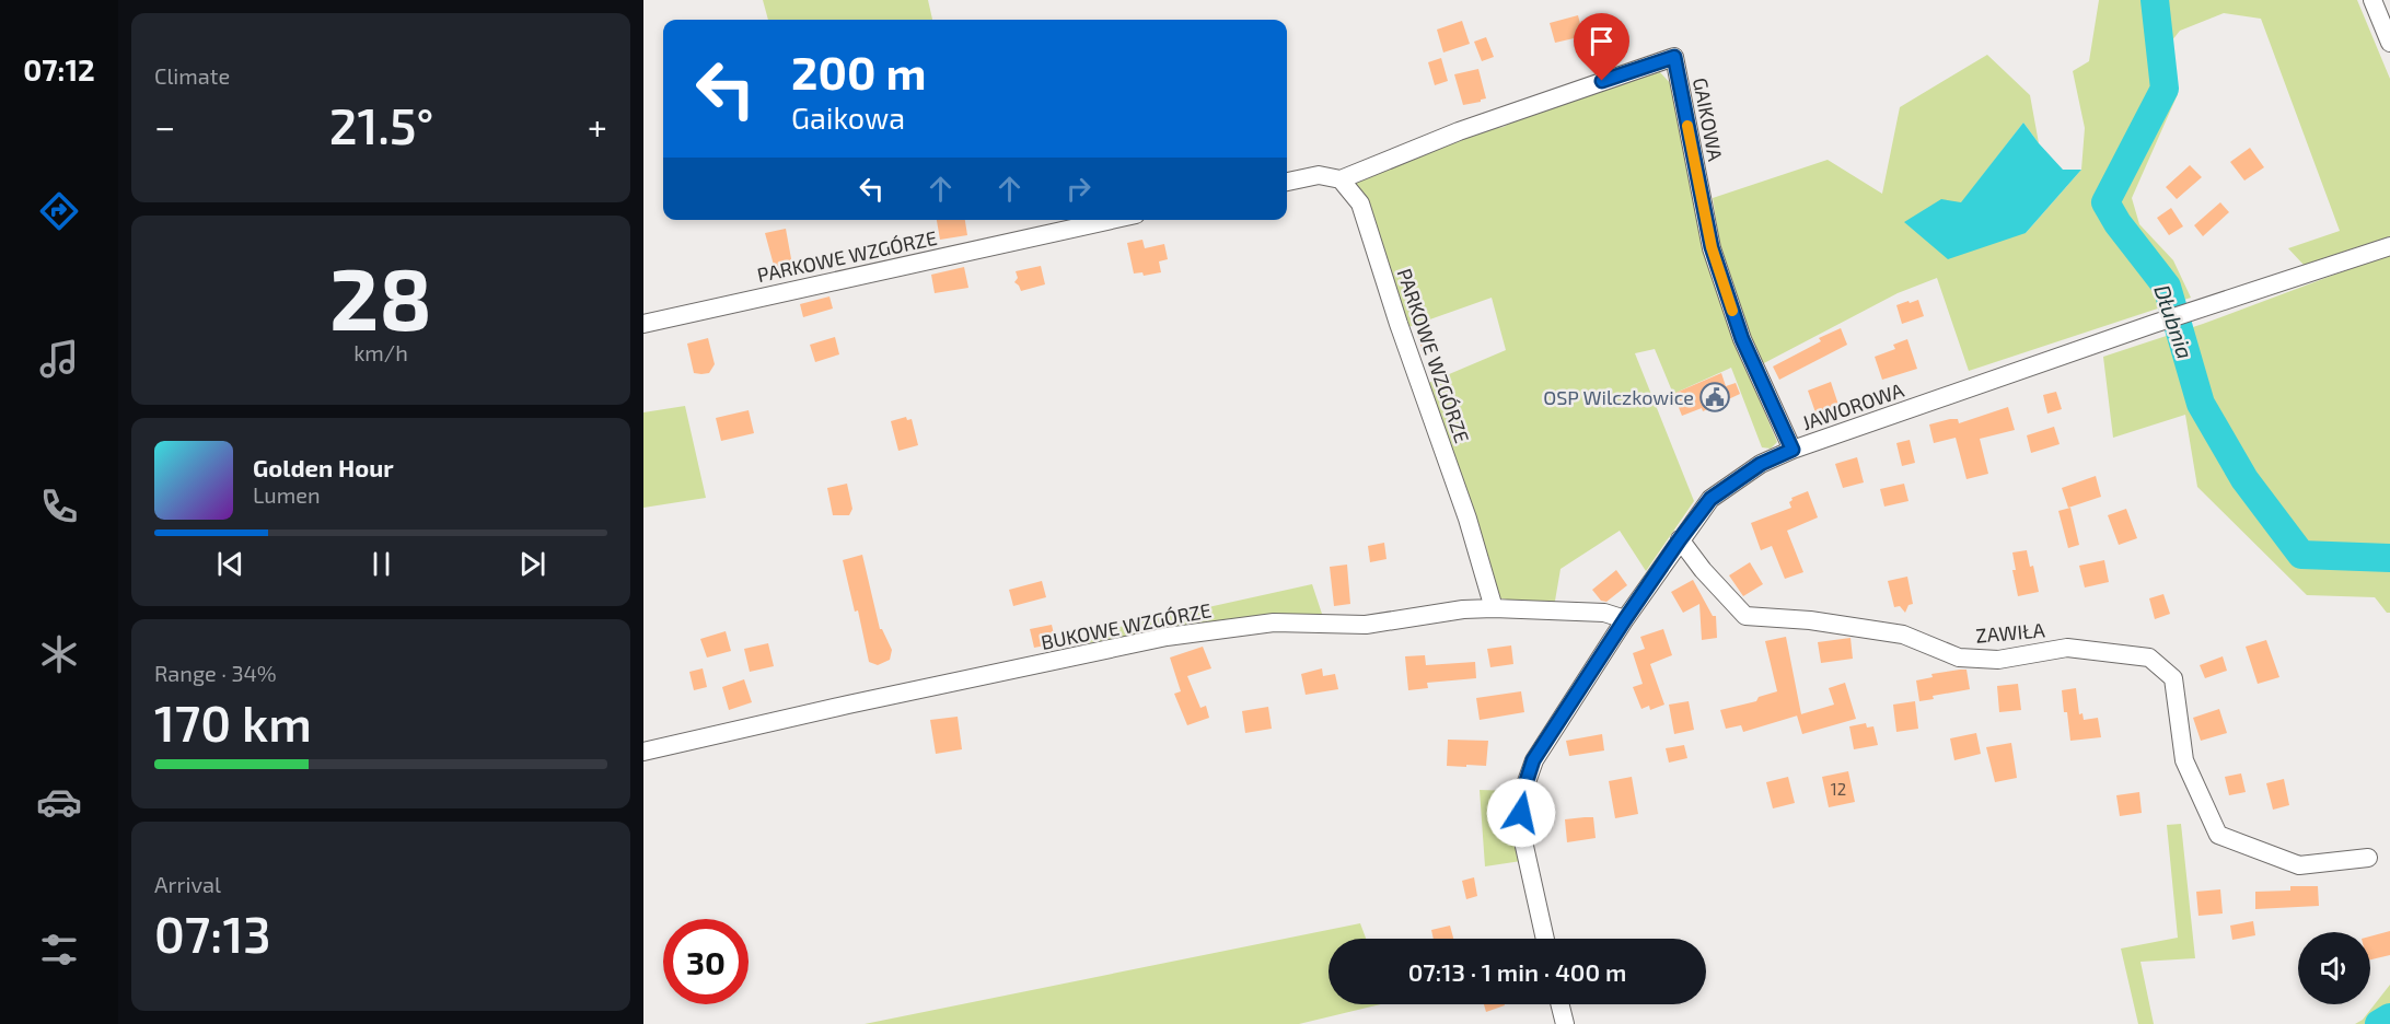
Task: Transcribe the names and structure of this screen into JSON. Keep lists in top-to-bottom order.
{
  "streets": {
    "street": [
      "GAIKOWA",
      "PARKOWE WZGÓRZE",
      "JAWOROWA",
      "BUKOWE WZGÓRZE",
      "ZAWIŁA"
    ]
  },
  "crossings": [
    ["GAIKOWA", "PARKOWE WZGÓRZE"],
    ["GAIKOWA", "JAWOROWA"],
    ["PARKOWE WZGÓRZE", "BUKOWE WZGÓRZE"],
    ["JAWOROWA", "BUKOWE WZGÓRZE"],
    ["JAWOROWA", "ZAWIŁA"]
  ],
  "water": ["Dłubnia"],
  "places": {
    "public building": ["OSP Wilczkowice"]
  },
  "house_numbers": ["12"],
  "page": {
    "tabs": "07:12",
    "tile": [
      "Climate",
      ["28", "km/h"],
      ["Range · 34%", "170 km"],
      ["Arrival", "07:13"]
    ],
    "turn": ["200 m", "Gaikowa"],
    "heat": ["−", "21.5°", "+"],
    "song": ["Golden Hour", "Lumen"],
    "limit": "30",
    "trip": "07:13 · 1 min · 400 m"
  }
}
